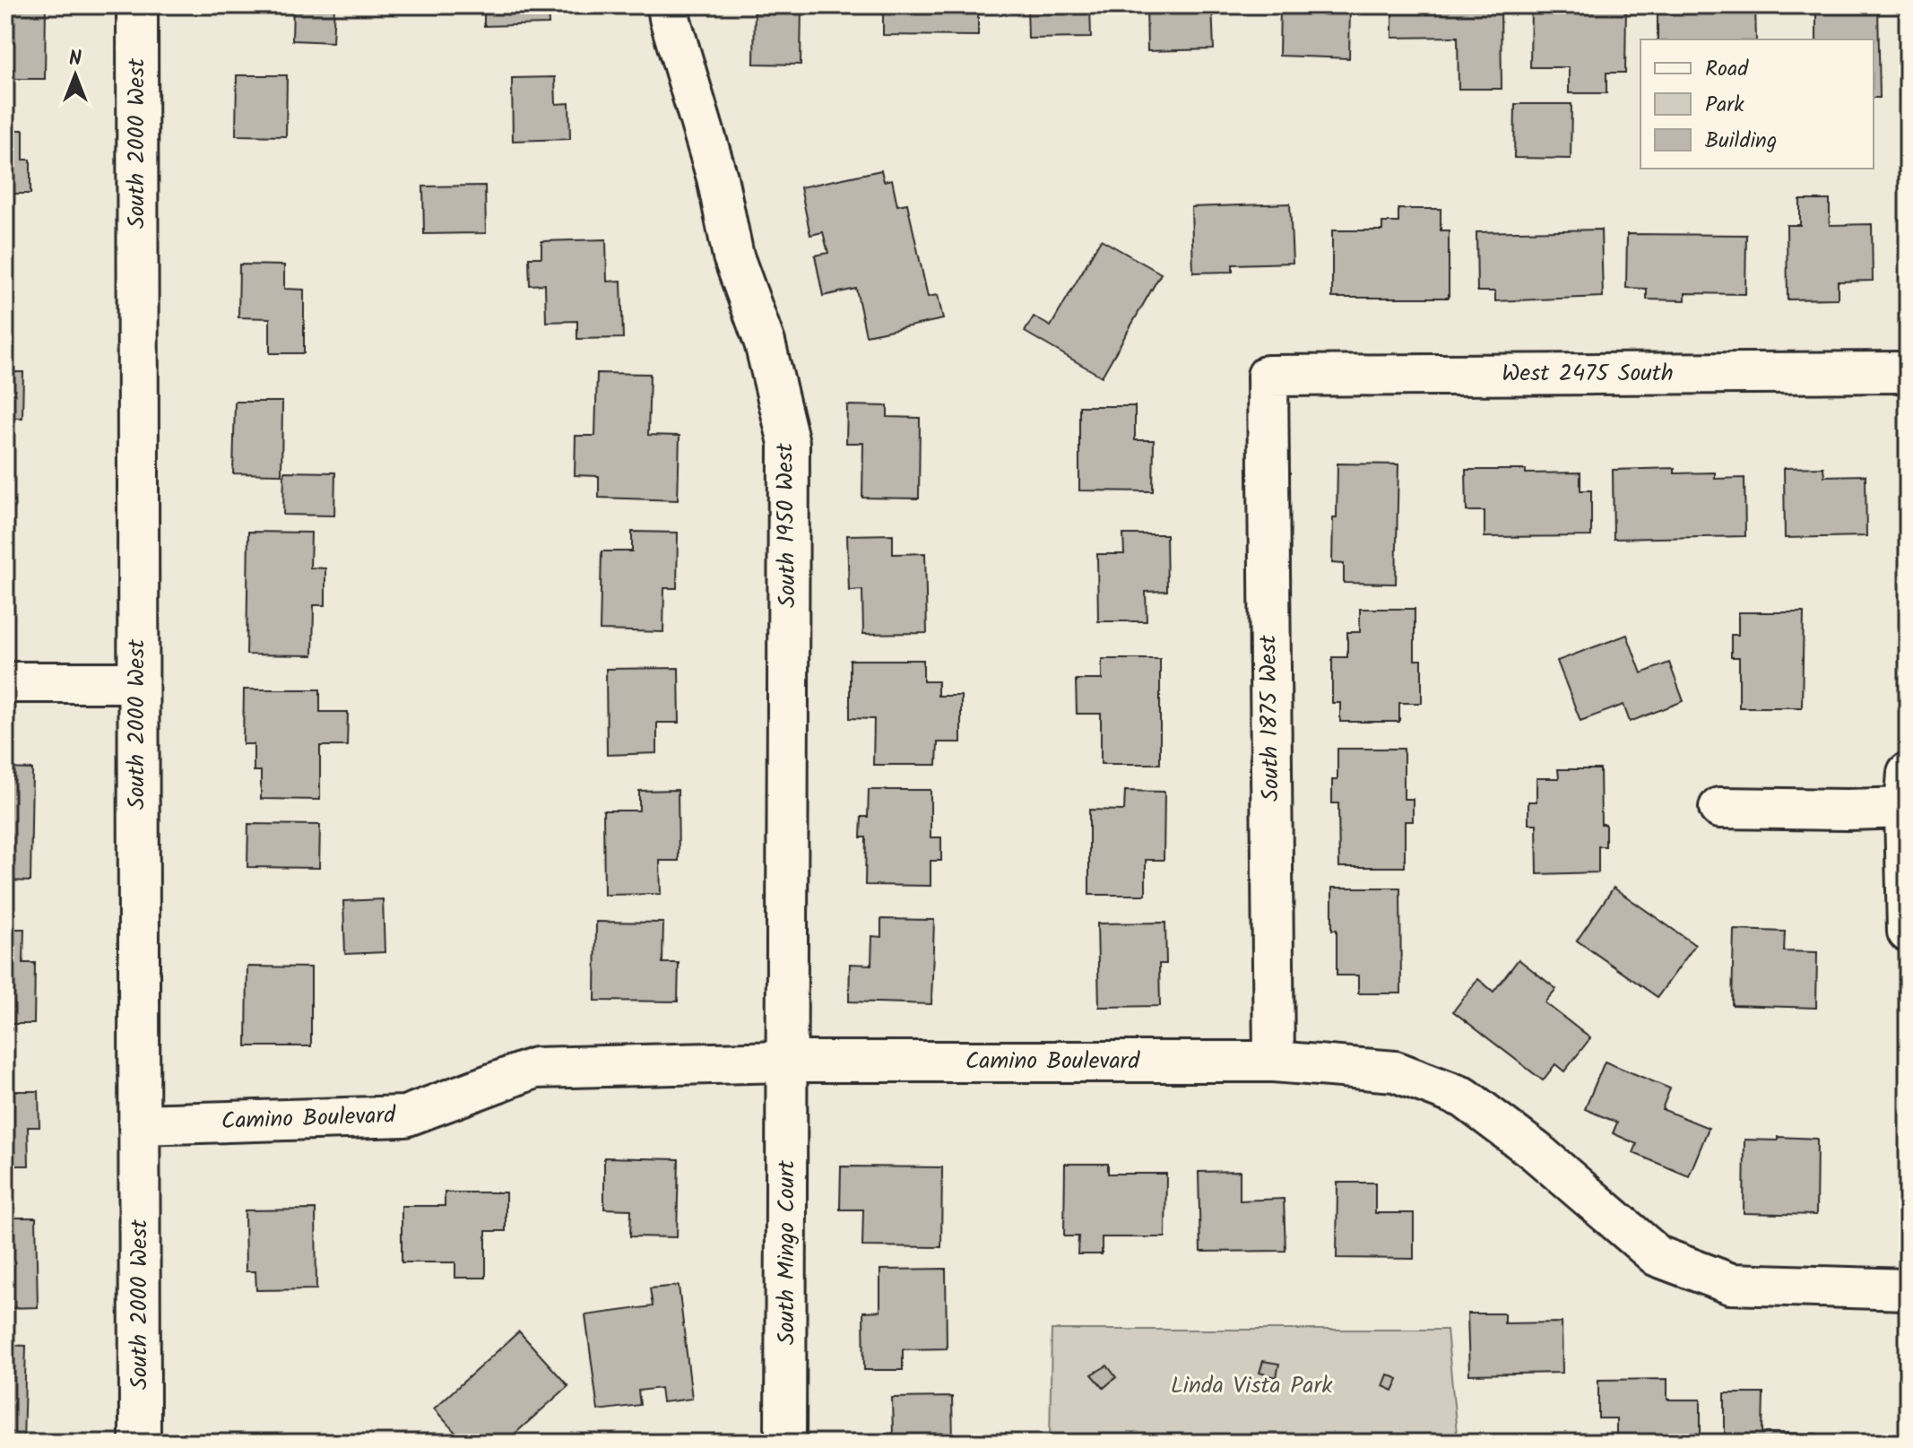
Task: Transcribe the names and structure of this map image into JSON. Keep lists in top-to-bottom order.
{
  "streets": {
    "street": [
      "South 2000 West",
      "West 2475 South",
      "South 1950 West",
      "South 1875 West",
      "Camino Boulevard",
      "South Mingo Court"
    ]
  },
  "crossings": [
    ["South 2000 West", "Camino Boulevard"],
    ["West 2475 South", "South 1875 West"],
    ["South 1950 West", "Camino Boulevard"],
    ["South 1950 West", "South Mingo Court"],
    ["South 1875 West", "Camino Boulevard"],
    ["Camino Boulevard", "South Mingo Court"]
  ],
  "parks": ["Linda Vista Park"],
  "legend": ["Road", "Park", "Building"],
  "north": "top"
}
